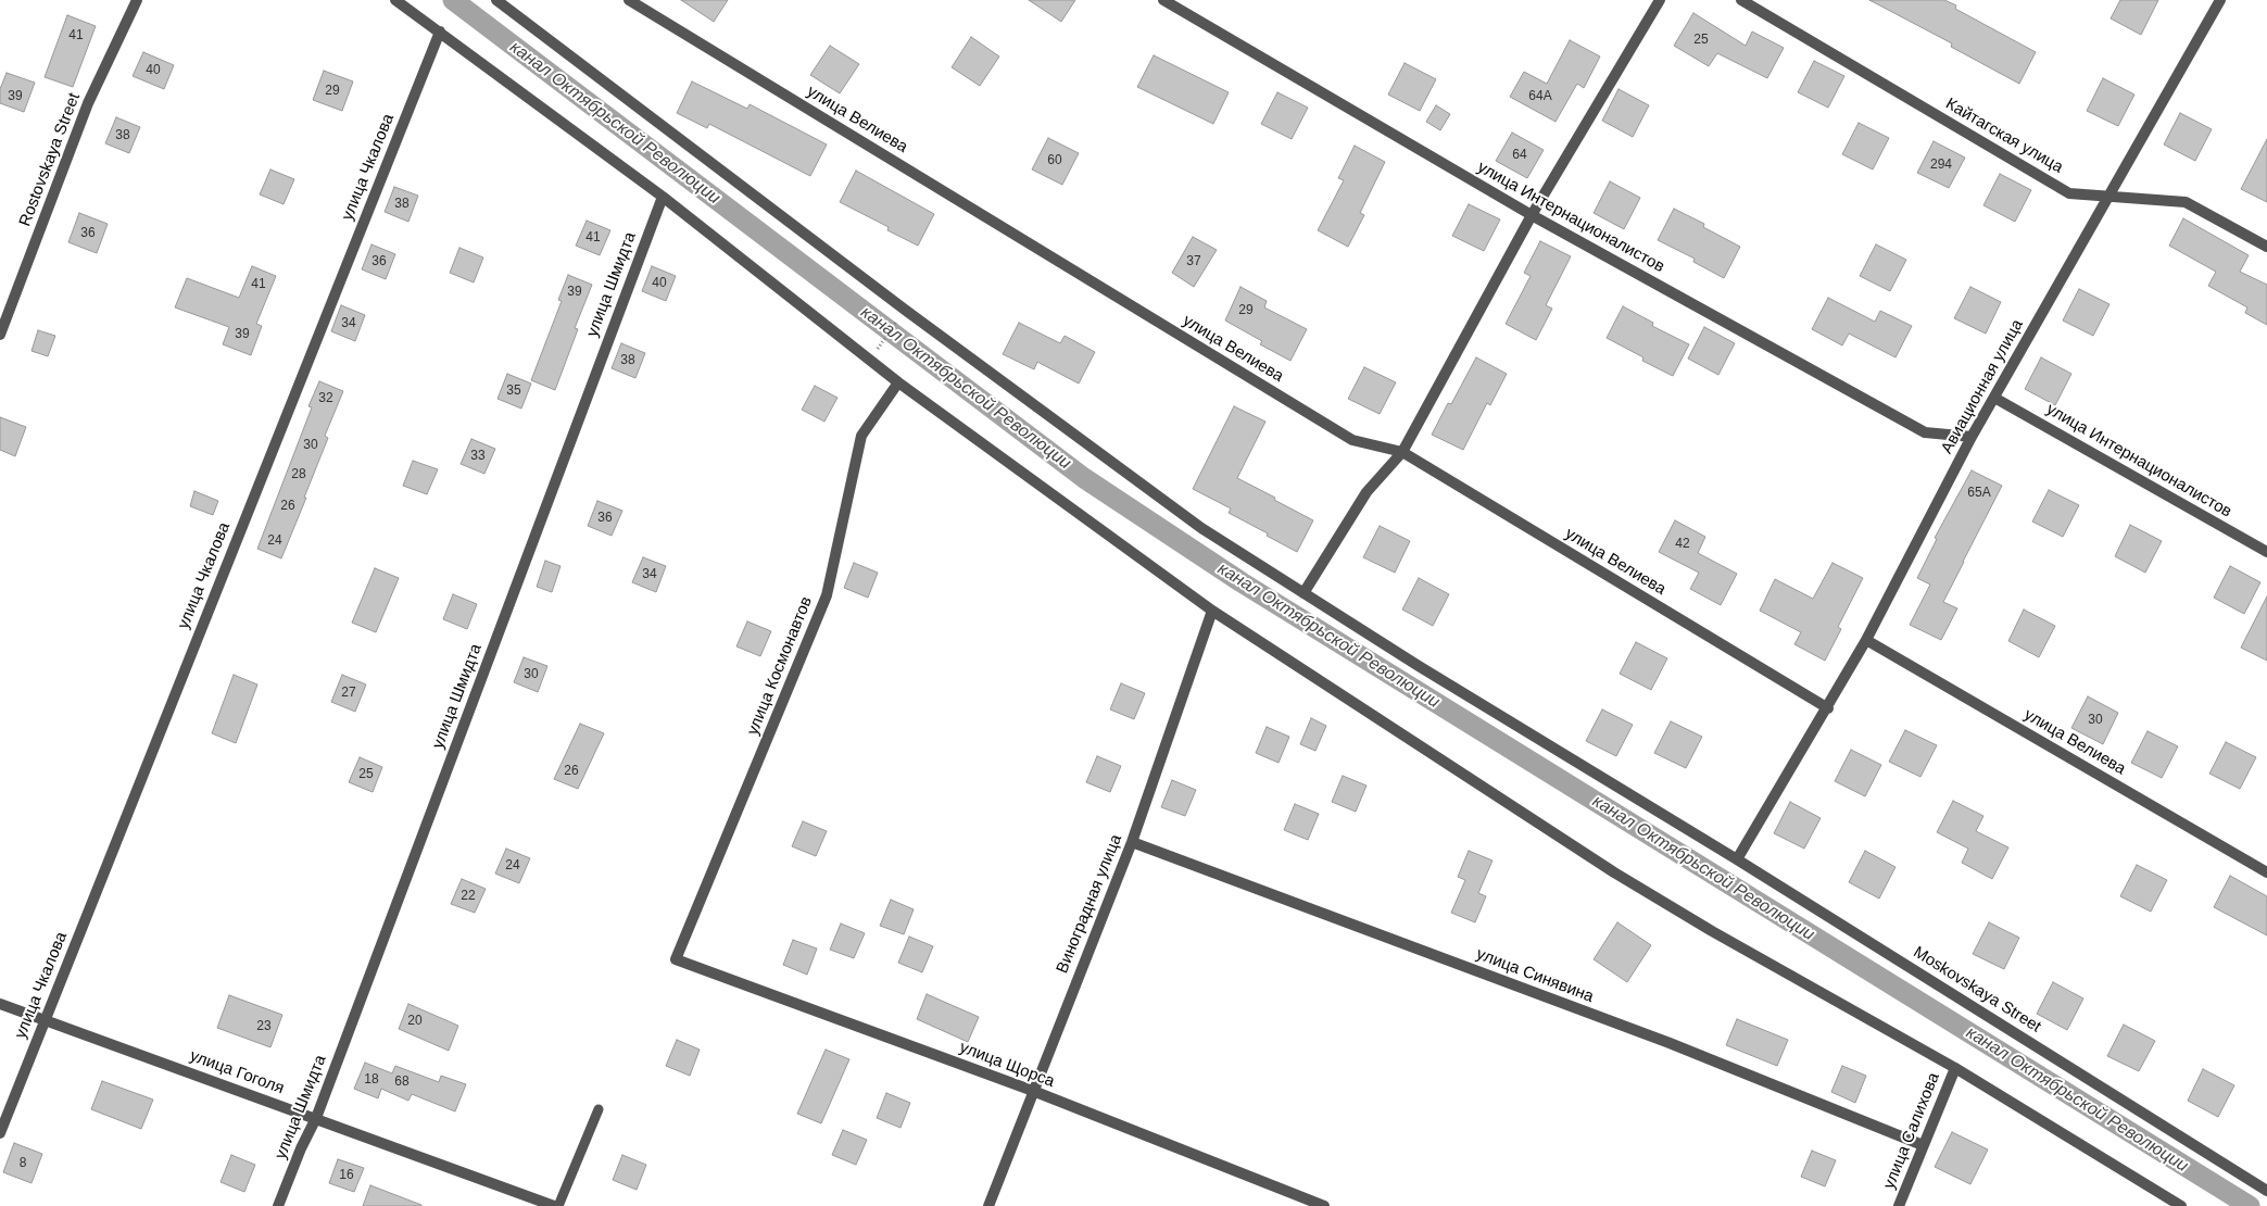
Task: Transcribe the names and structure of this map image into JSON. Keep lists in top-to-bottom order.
{
  "streets": {
    "street": [
      "улица Велиева",
      "Кайтагская улица",
      "Rostovskaya Street",
      "улица Чкалова",
      "улица Интернационалистов",
      "улица Шмидта",
      "Авиационная улица",
      "улица Космонавтов",
      "Виноградная улица",
      "улица Синявина",
      "Moskovskaya Street",
      "улица Щорса",
      "улица Гоголя",
      "улица Салихова"
    ]
  },
  "crossings": [
    ["улица Велиева", "Авиационная улица"],
    ["Кайтагская улица", "Авиационная улица"],
    ["улица Чкалова", "улица Гоголя"],
    ["улица Интернационалистов", "Авиационная улица"],
    ["улица Шмидта", "улица Гоголя"],
    ["Авиационная улица", "Moskovskaya Street"],
    ["улица Космонавтов", "улица Щорса"],
    ["Виноградная улица", "улица Синявина"],
    ["Виноградная улица", "улица Щорса"],
    ["улица Синявина", "улица Салихова"]
  ],
  "water": ["канал Октябрьской Революции"],
  "house_numbers": [
    "41",
    "25",
    "40",
    "29",
    "39",
    "64А",
    "38",
    "64",
    "60",
    "294",
    "38",
    "36",
    "41",
    "36",
    "37",
    "40",
    "41",
    "39",
    "29",
    "34",
    "39",
    "38",
    "35",
    "32",
    "30",
    "33",
    "28",
    "65А",
    "26",
    "36",
    "24",
    "42",
    "34",
    "30",
    "27",
    "30",
    "26",
    "25",
    "24",
    "22",
    "20",
    "23",
    "18",
    "68",
    "8",
    "16"
  ]
}
